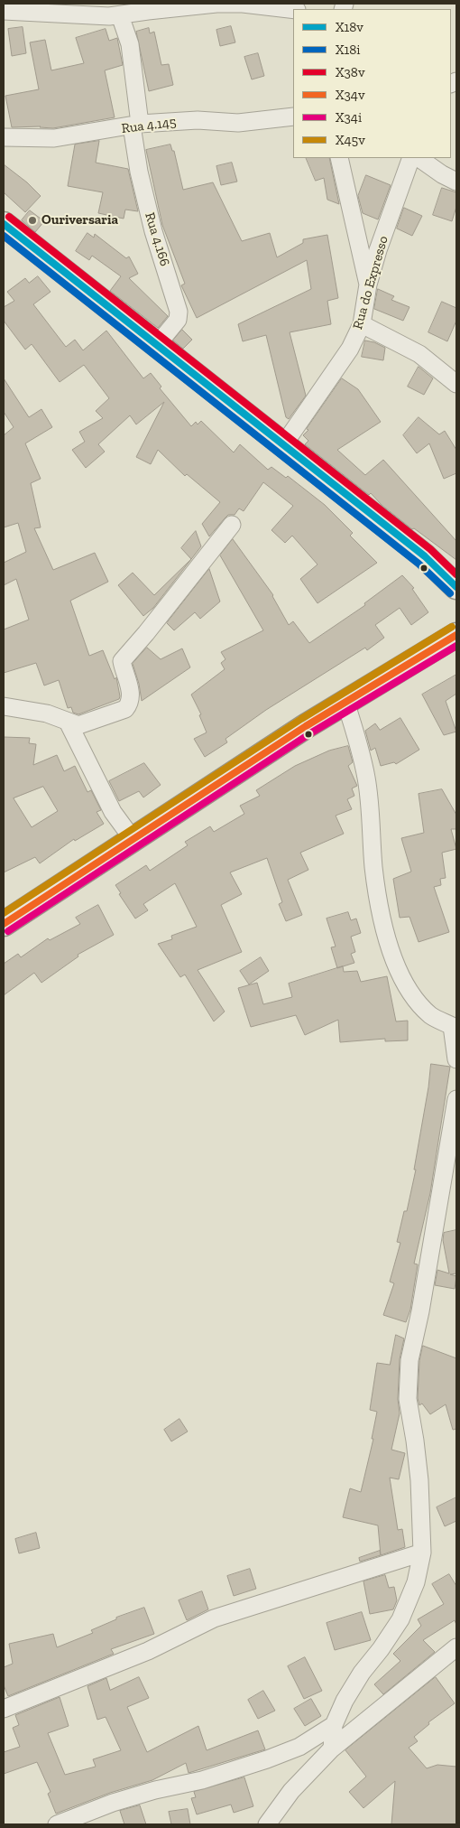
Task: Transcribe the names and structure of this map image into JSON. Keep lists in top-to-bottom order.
{
  "streets": {
    "street": ["Rua 4.145", "Rua 4.166", "Rua do Expresso"]
  },
  "crossings": [
    ["Rua 4.145", "Rua 4.166"]
  ],
  "places": ["Ouriversaria"],
  "lines": [
    "transit line X38v",
    "transit line X18v",
    "transit line X18i",
    "transit line X45v",
    "transit line X34v",
    "transit line X34i"
  ],
  "legend": [
    "X18v",
    "X18i",
    "X38v",
    "X34v",
    "X34i",
    "X45v"
  ]
}
